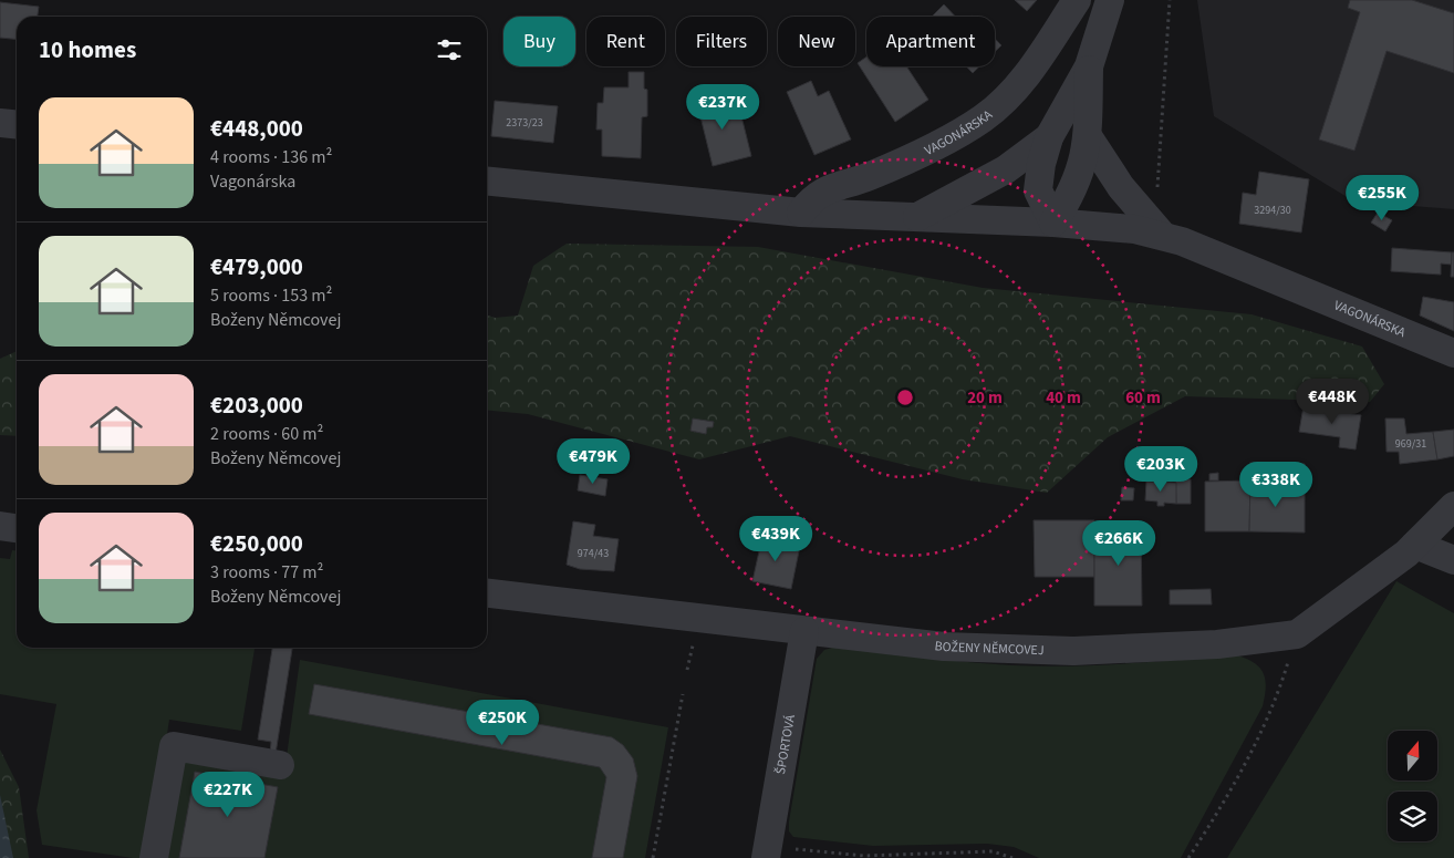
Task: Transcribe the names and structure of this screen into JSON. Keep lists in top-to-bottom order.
{
  "streets": {
    "street": ["VAGONÁRSKA", "BOŽENY NĚMCOVEJ", "ŠPORTOVÁ"]
  },
  "crossings": [
    ["BOŽENY NĚMCOVEJ", "ŠPORTOVÁ"]
  ],
  "house_numbers": [
    "2373/23",
    "3294/30",
    "969/31",
    "974/43"
  ],
  "north": "top",
  "page": {
    "chip": [
      "Buy",
      "Rent",
      "Filters",
      "New",
      "Apartment"
    ],
    "heading": "10 homes",
    "list": [
      {
        "name": "€448,000",
        "note": "4 rooms · 136 m² · Vagonárska"
      },
      {
        "name": "€479,000",
        "note": "5 rooms · 153 m² · Boženy Němcovej"
      },
      {
        "name": "€203,000",
        "note": "2 rooms · 60 m² · Boženy Němcovej"
      },
      {
        "name": "€250,000",
        "note": "3 rooms · 77 m² · Boženy Němcovej"
      }
    ],
    "price": [
      "€237K",
      "€255K",
      "€448K",
      "€479K",
      "€203K",
      "€338K",
      "€439K",
      "€266K",
      "€250K",
      "€227K"
    ]
  },
  "rings": ["20 m", "40 m", "60 m"]
}
